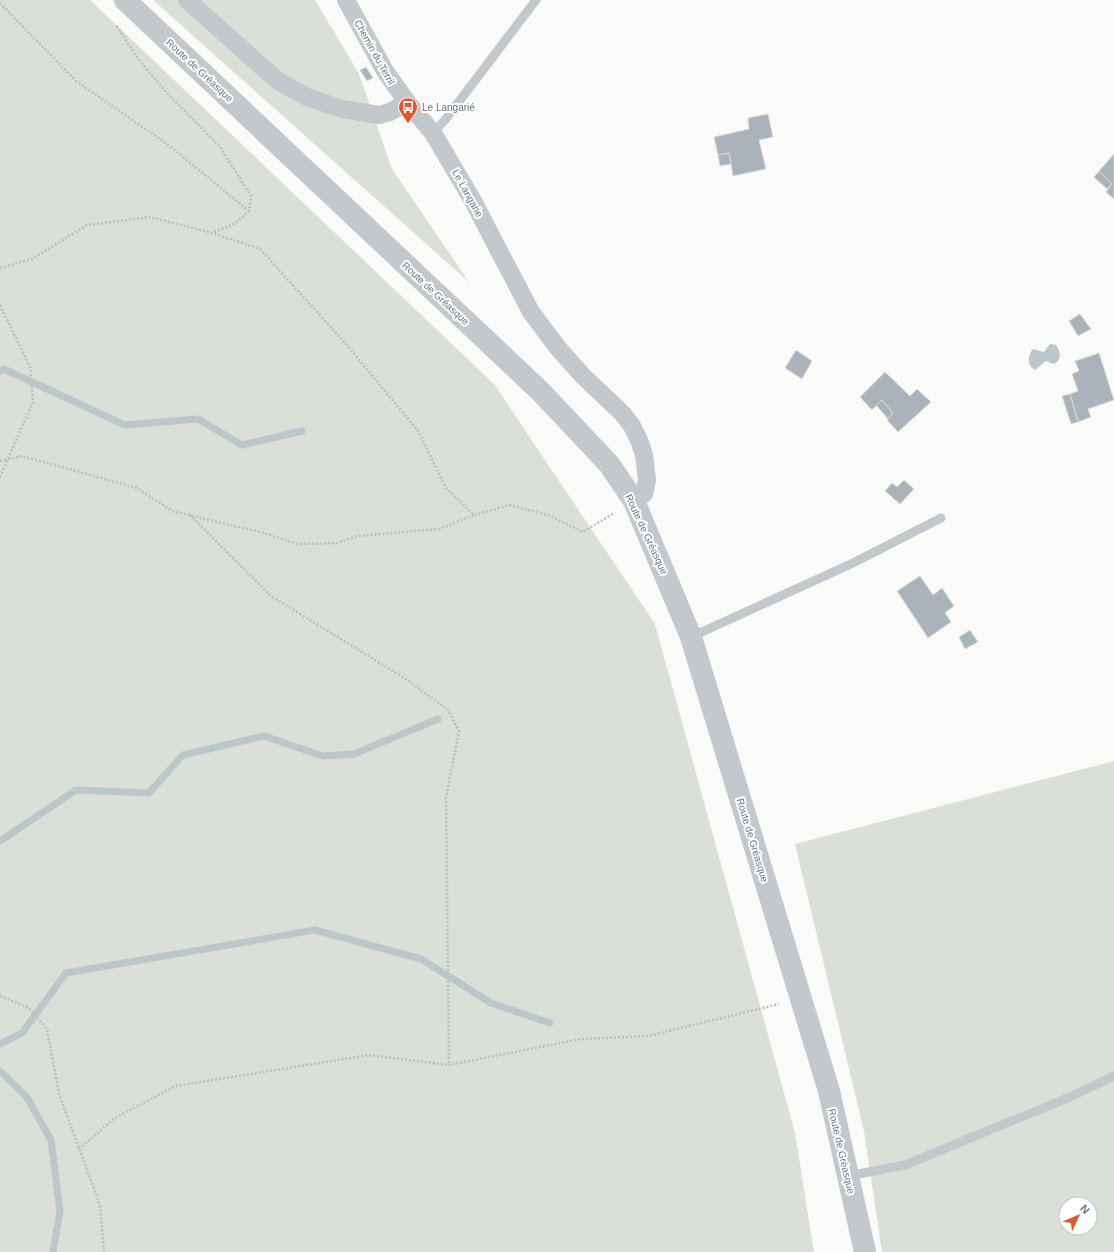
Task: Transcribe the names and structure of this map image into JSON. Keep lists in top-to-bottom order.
{
  "streets": {
    "street": ["Chemin du Terril", "Route de Gréasque", "Le Langarie"]
  },
  "crossings": [
    ["Chemin du Terril", "Le Langarie"],
    ["Route de Gréasque", "Le Langarie"]
  ],
  "places": {
    "bus stop": ["Le Langarié"]
  },
  "north": "top right"
}
